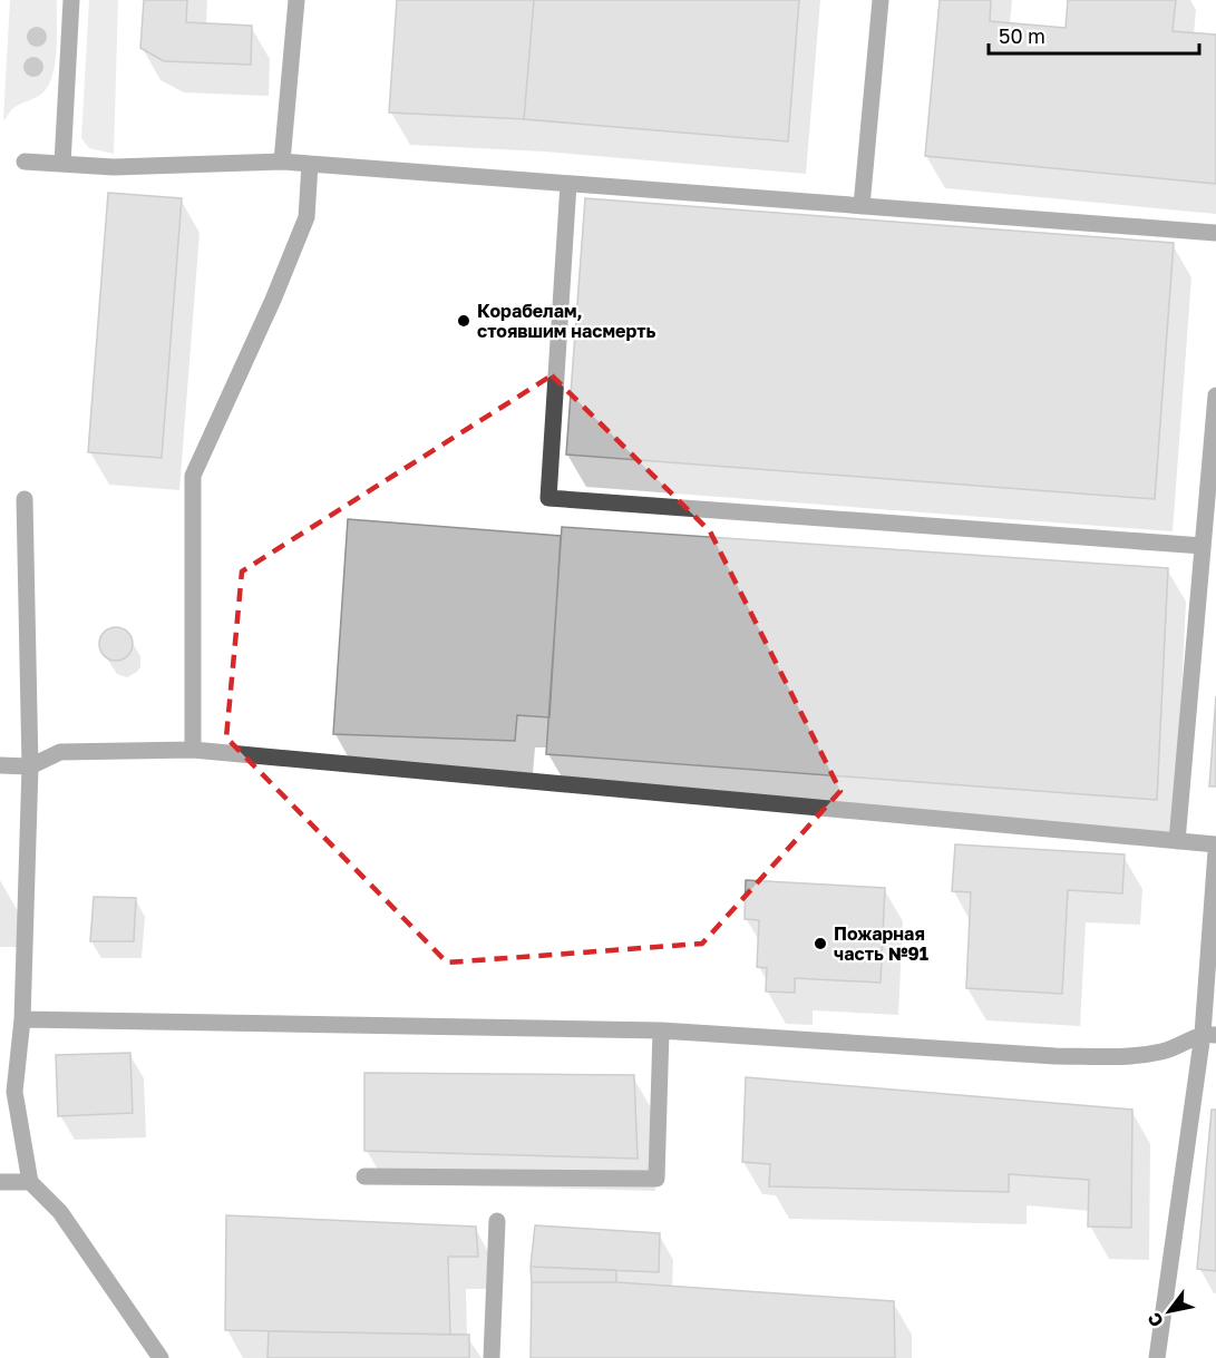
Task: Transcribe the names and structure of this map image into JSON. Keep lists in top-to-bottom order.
{
  "places": ["Корабелам, стоявшим насмерть", "Пожарная часть №91"],
  "scale_bar": "50 m",
  "north": "bottom left"
}
